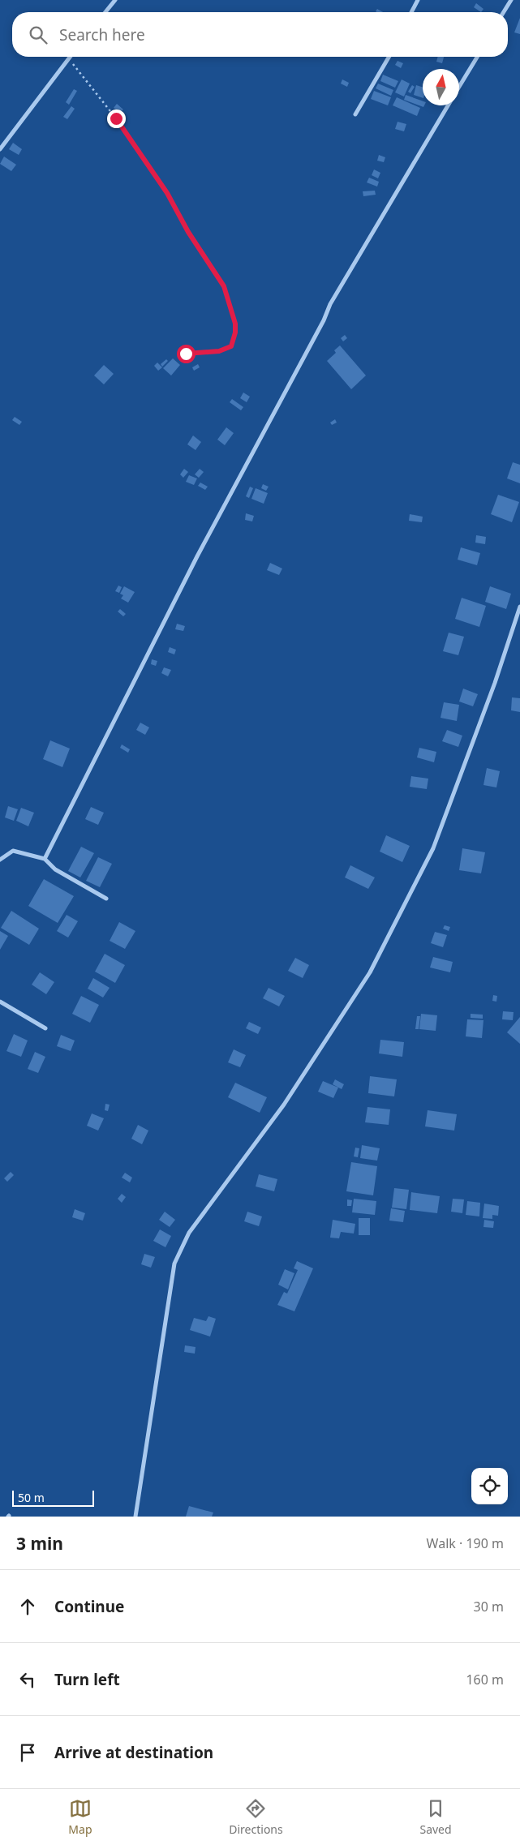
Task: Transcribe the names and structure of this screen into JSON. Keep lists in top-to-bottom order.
{
  "scale_bar": "50 m",
  "north": "top",
  "page": {
    "search": "Search here",
    "scale": "50 m",
    "heading": ["3 min", "Walk · 190 m"],
    "list": [
      ["Continue", "30 m"],
      ["Turn left", "160 m"],
      "Arrive at destination"
    ],
    "nav": ["Map", "Directions", "Saved"]
  }
}
